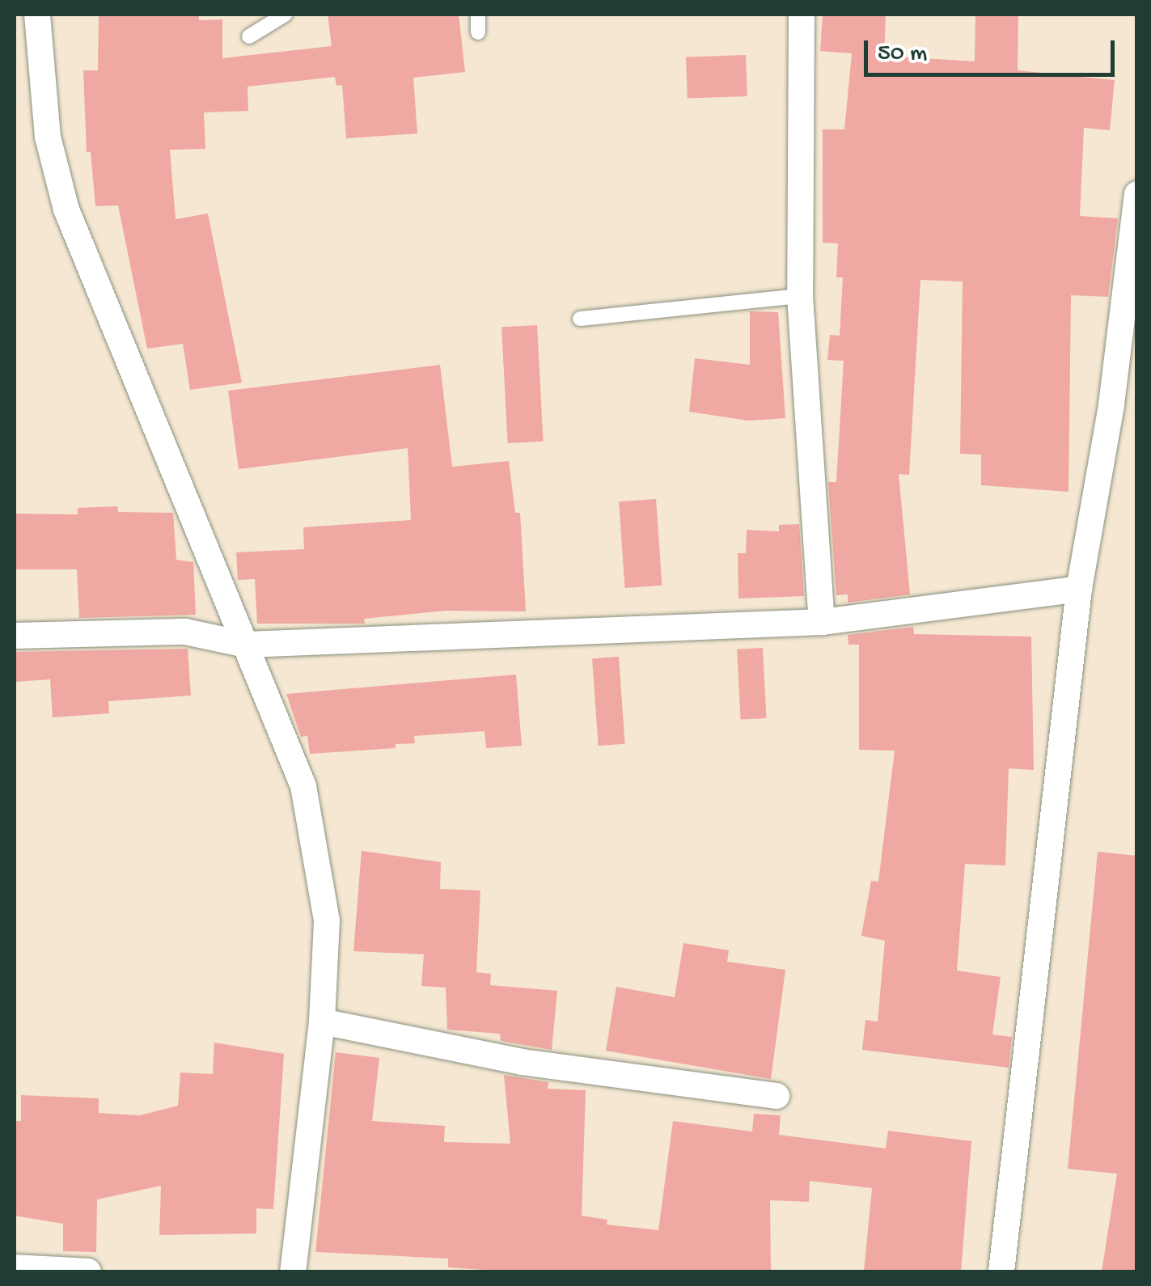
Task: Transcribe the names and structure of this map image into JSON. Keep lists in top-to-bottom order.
{
  "scale_bar": "50 m"
}
